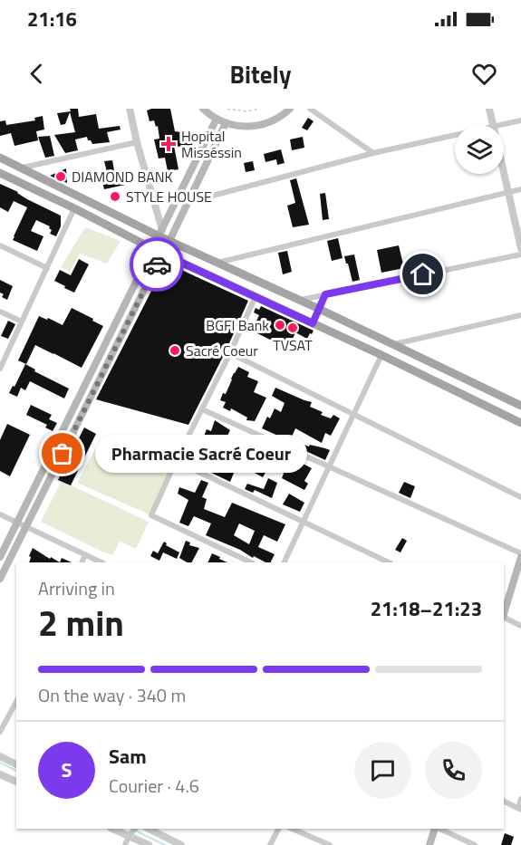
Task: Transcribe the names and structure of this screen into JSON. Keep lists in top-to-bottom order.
{
  "places": {
    "health": ["Hopital Misséssin"],
    "other": [
      "DIAMOND BANK",
      "STYLE HOUSE",
      "BGFI Bank",
      "TVSAT",
      "Sacré Coeur",
      "Pharmacie Sacré Coeur"
    ]
  },
  "page": {
    "status": "21:16",
    "header": "Bitely",
    "bubble": "Pharmacie Sacré Coeur",
    "heading": ["2 min", "Arriving in", "21:18–21:23"],
    "panel": ["Sam", "Courier · 4.6"],
    "bar": "On the way · 340 m",
    "round": "S"
  }
}
